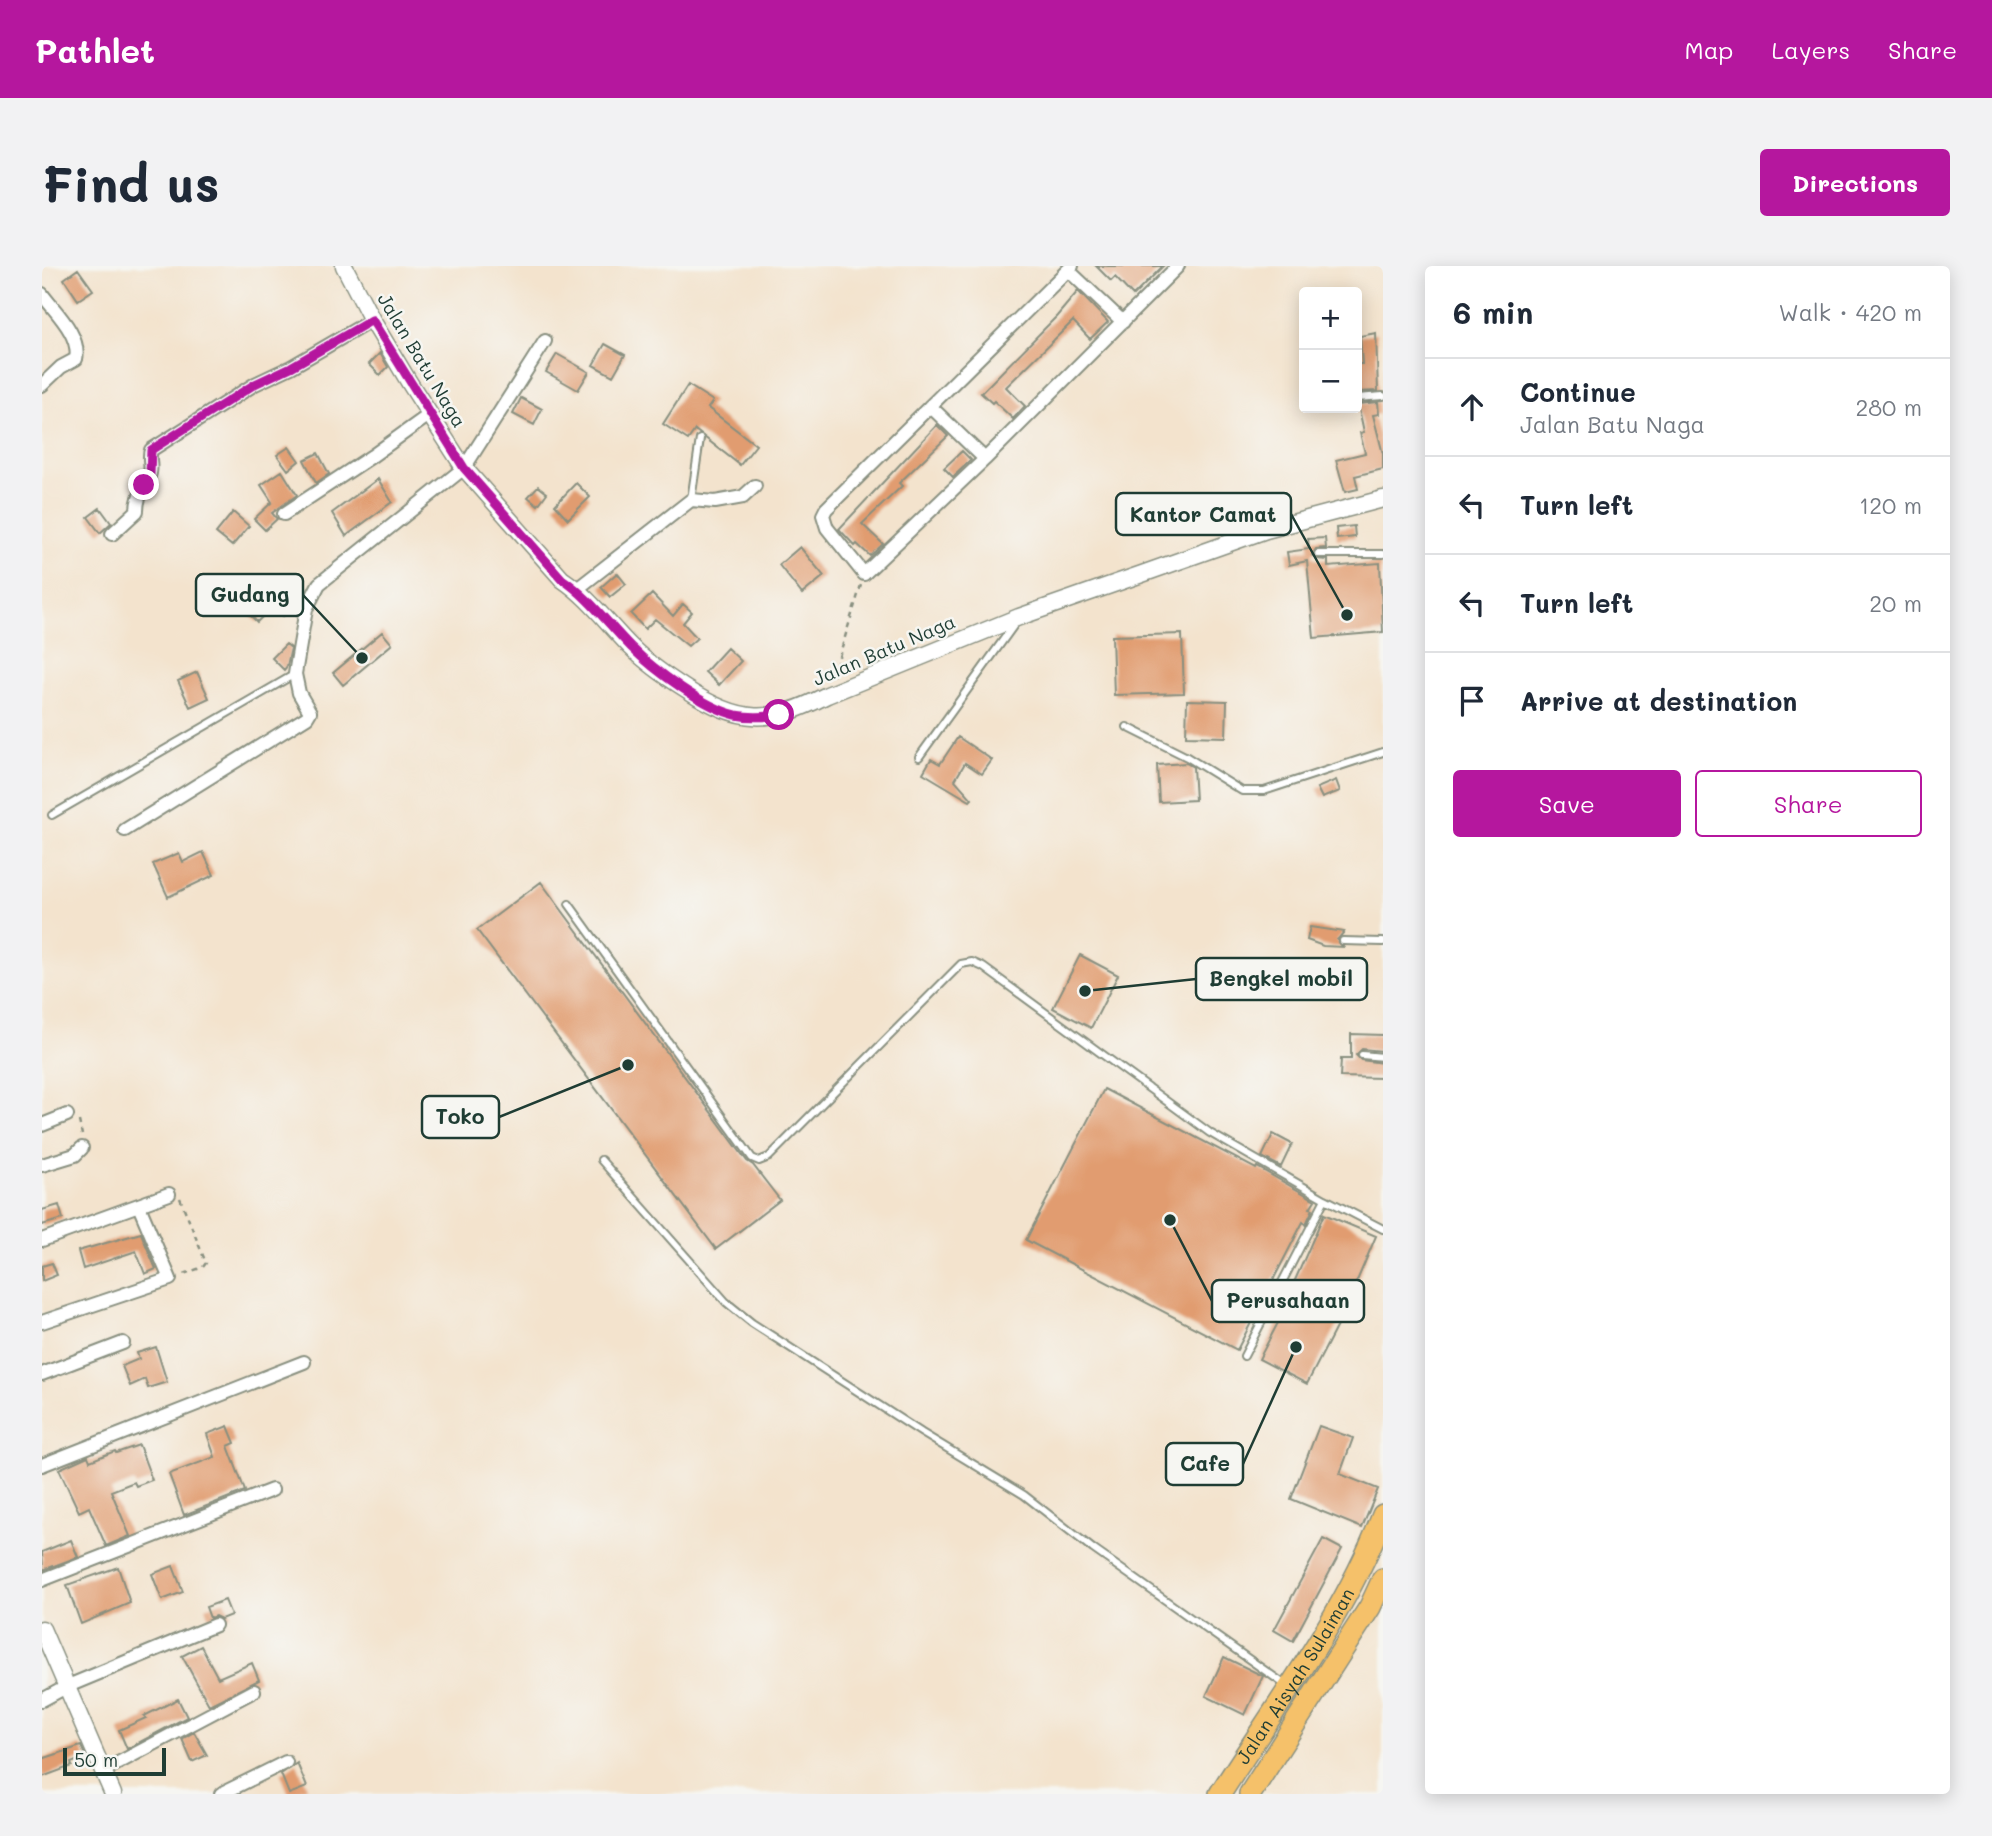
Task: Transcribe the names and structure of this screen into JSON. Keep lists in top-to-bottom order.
{
  "streets": {
    "highway": ["Jalan Aisyah Sulaiman"],
    "street": ["Jalan Batu Naga"]
  },
  "places": [
    "Kantor Camat",
    "Gudang",
    "Bengkel mobil",
    "Toko",
    "Perusahaan",
    "Cafe"
  ],
  "scale_bar": "50 m",
  "page": {
    "header": "Pathlet",
    "nav": ["Map", "Layers", "Share"],
    "buttons": [
      "Directions",
      ["Save", "Share"]
    ],
    "title": "Find us",
    "heading": ["6 min", "Walk · 420 m"],
    "map_buttons": ["+", "−"],
    "list": [
      ["Continue", "Jalan Batu Naga", "280 m"],
      ["Turn left", "120 m"],
      ["Turn left", "20 m"],
      "Arrive at destination"
    ],
    "scale": "50 m"
  }
}
